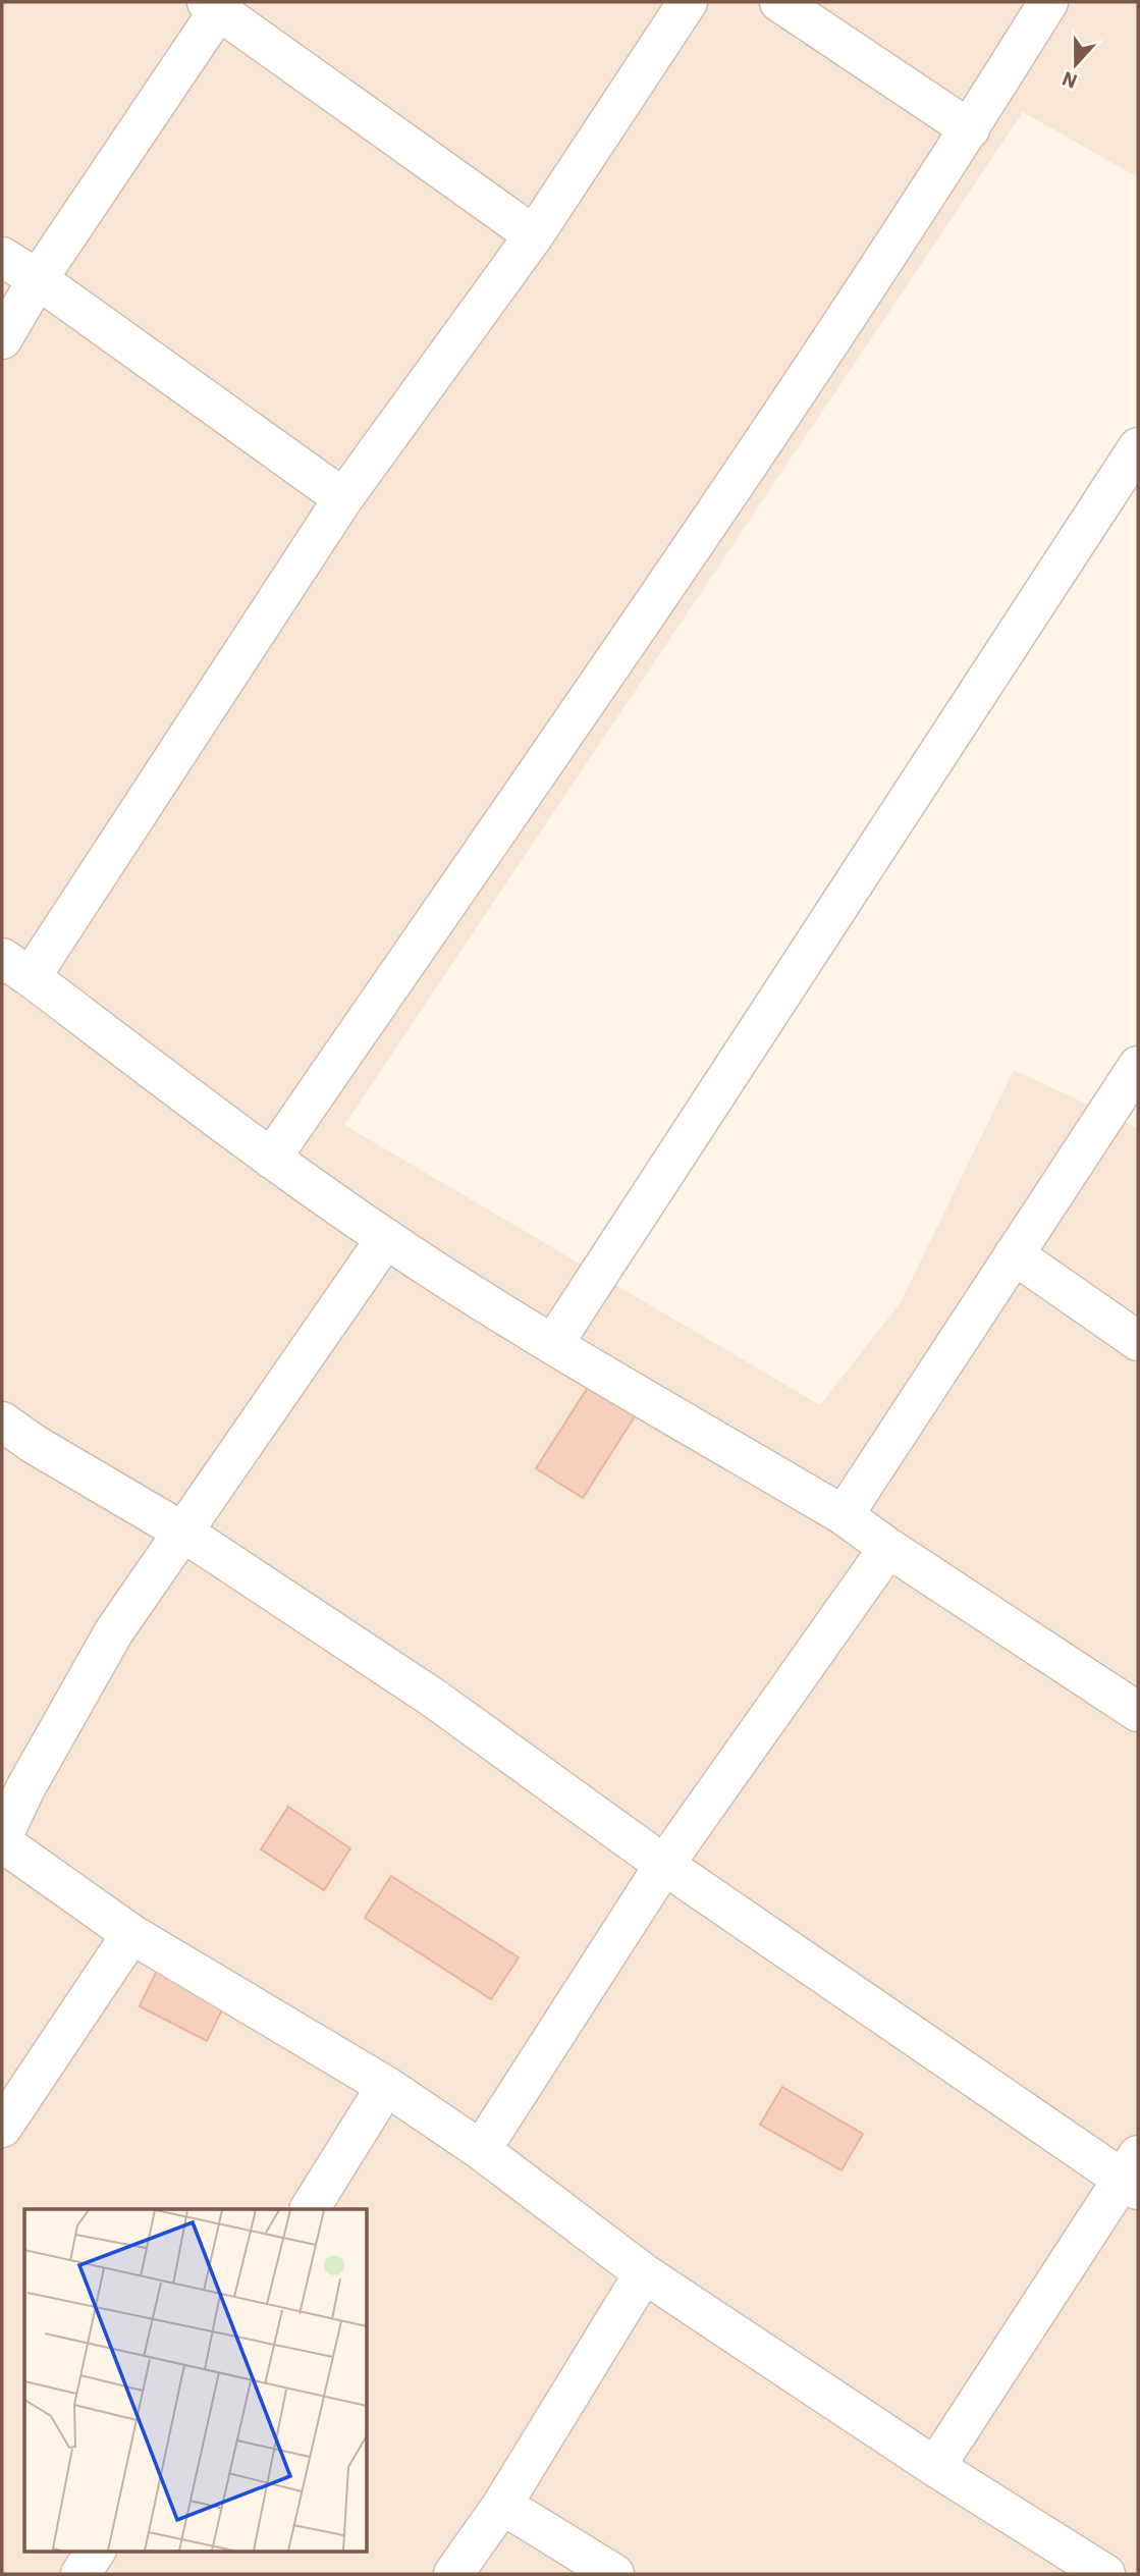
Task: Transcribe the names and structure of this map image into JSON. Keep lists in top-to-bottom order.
{
  "north": "bottom"
}
